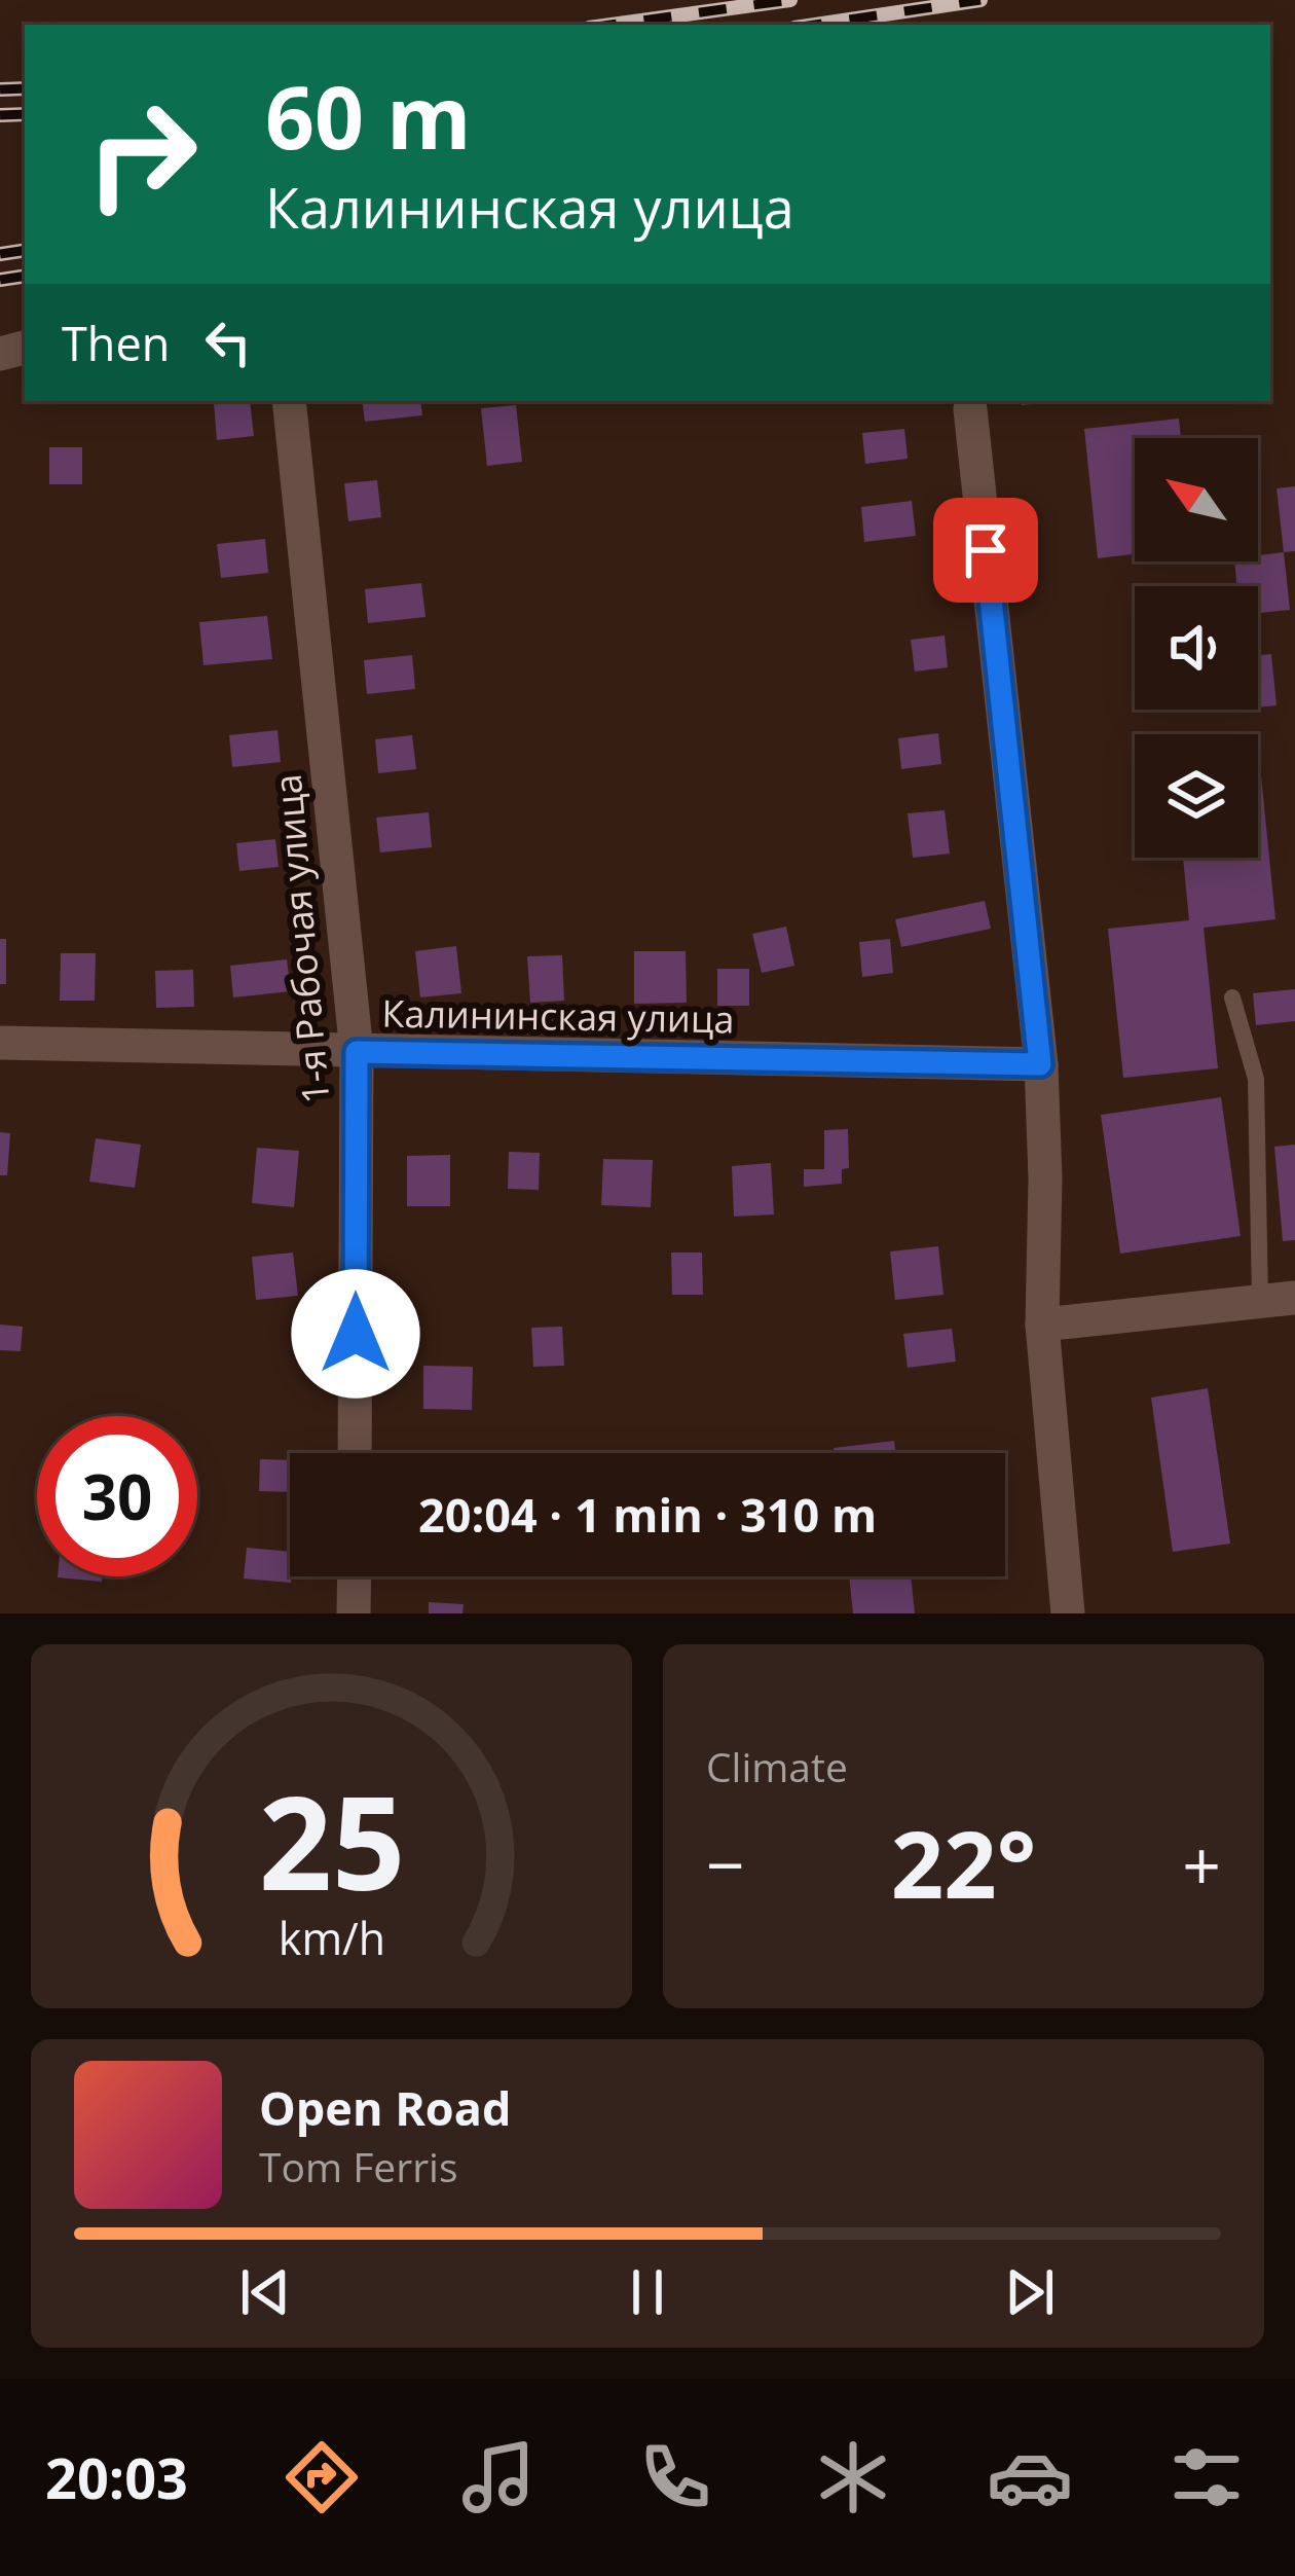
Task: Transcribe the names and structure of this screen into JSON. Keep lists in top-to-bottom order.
{
  "streets": {
    "street": ["1-я Рабочая улица", "Калининская улица"]
  },
  "crossings": [
    ["1-я Рабочая улица", "Калининская улица"]
  ],
  "north": "top left",
  "page": {
    "turn": ["60 m", "Калининская улица"],
    "then": "Then",
    "limit": "30",
    "trip": "20:04 · 1 min · 310 m",
    "tile": "Climate",
    "heat": ["−", "22°", "+"],
    "song": ["Open Road", "Tom Ferris"],
    "tabs": "20:03",
    "gauge": ["25", "km/h"]
  }
}
